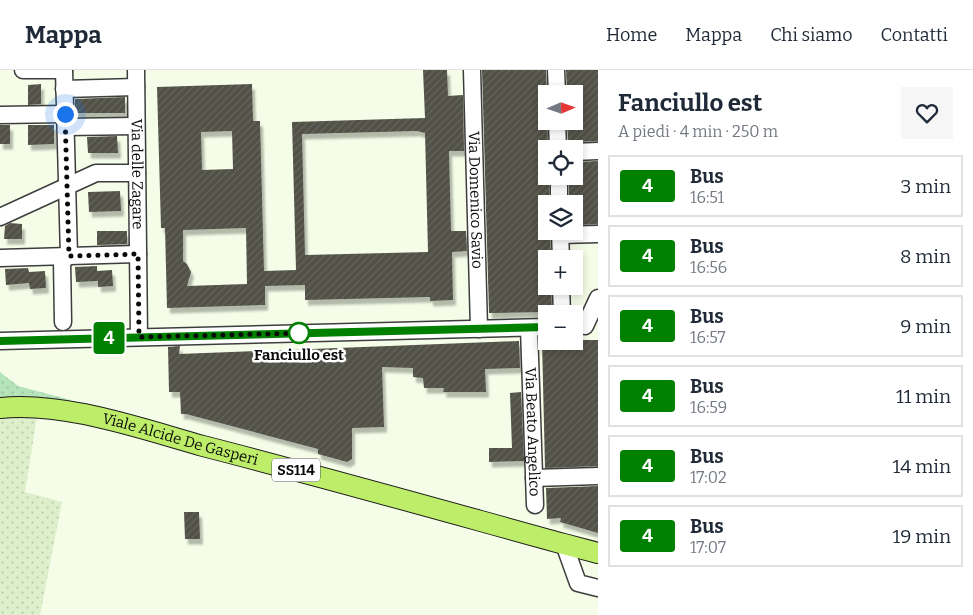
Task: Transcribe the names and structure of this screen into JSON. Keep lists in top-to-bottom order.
{
  "streets": {
    "main road": ["Viale Alcide De Gasperi", "SS114"],
    "street": ["Via delle Zagare", "Via Domenico Savio", "Via Beato Angelico"]
  },
  "places": ["Fanciullo est"],
  "lines": ["bus line 4"],
  "north": "right",
  "page": {
    "header": "Mappa",
    "nav": [
      "Home",
      "Mappa",
      "Chi siamo",
      "Contatti"
    ],
    "on_map": "4",
    "heading": ["Fanciullo est", "A piedi · 4 min · 250 m"],
    "map_buttons": ["+", "−"],
    "list": [
      {
        "mark": "4",
        "name": "Bus",
        "note": "16:51",
        "value": "3 min"
      },
      {
        "mark": "4",
        "name": "Bus",
        "note": "16:56",
        "value": "8 min"
      },
      {
        "mark": "4",
        "name": "Bus",
        "note": "16:57",
        "value": "9 min"
      },
      {
        "mark": "4",
        "name": "Bus",
        "note": "16:59",
        "value": "11 min"
      },
      {
        "mark": "4",
        "name": "Bus",
        "note": "17:02",
        "value": "14 min"
      },
      {
        "mark": "4",
        "name": "Bus",
        "note": "17:07",
        "value": "19 min"
      }
    ]
  }
}
